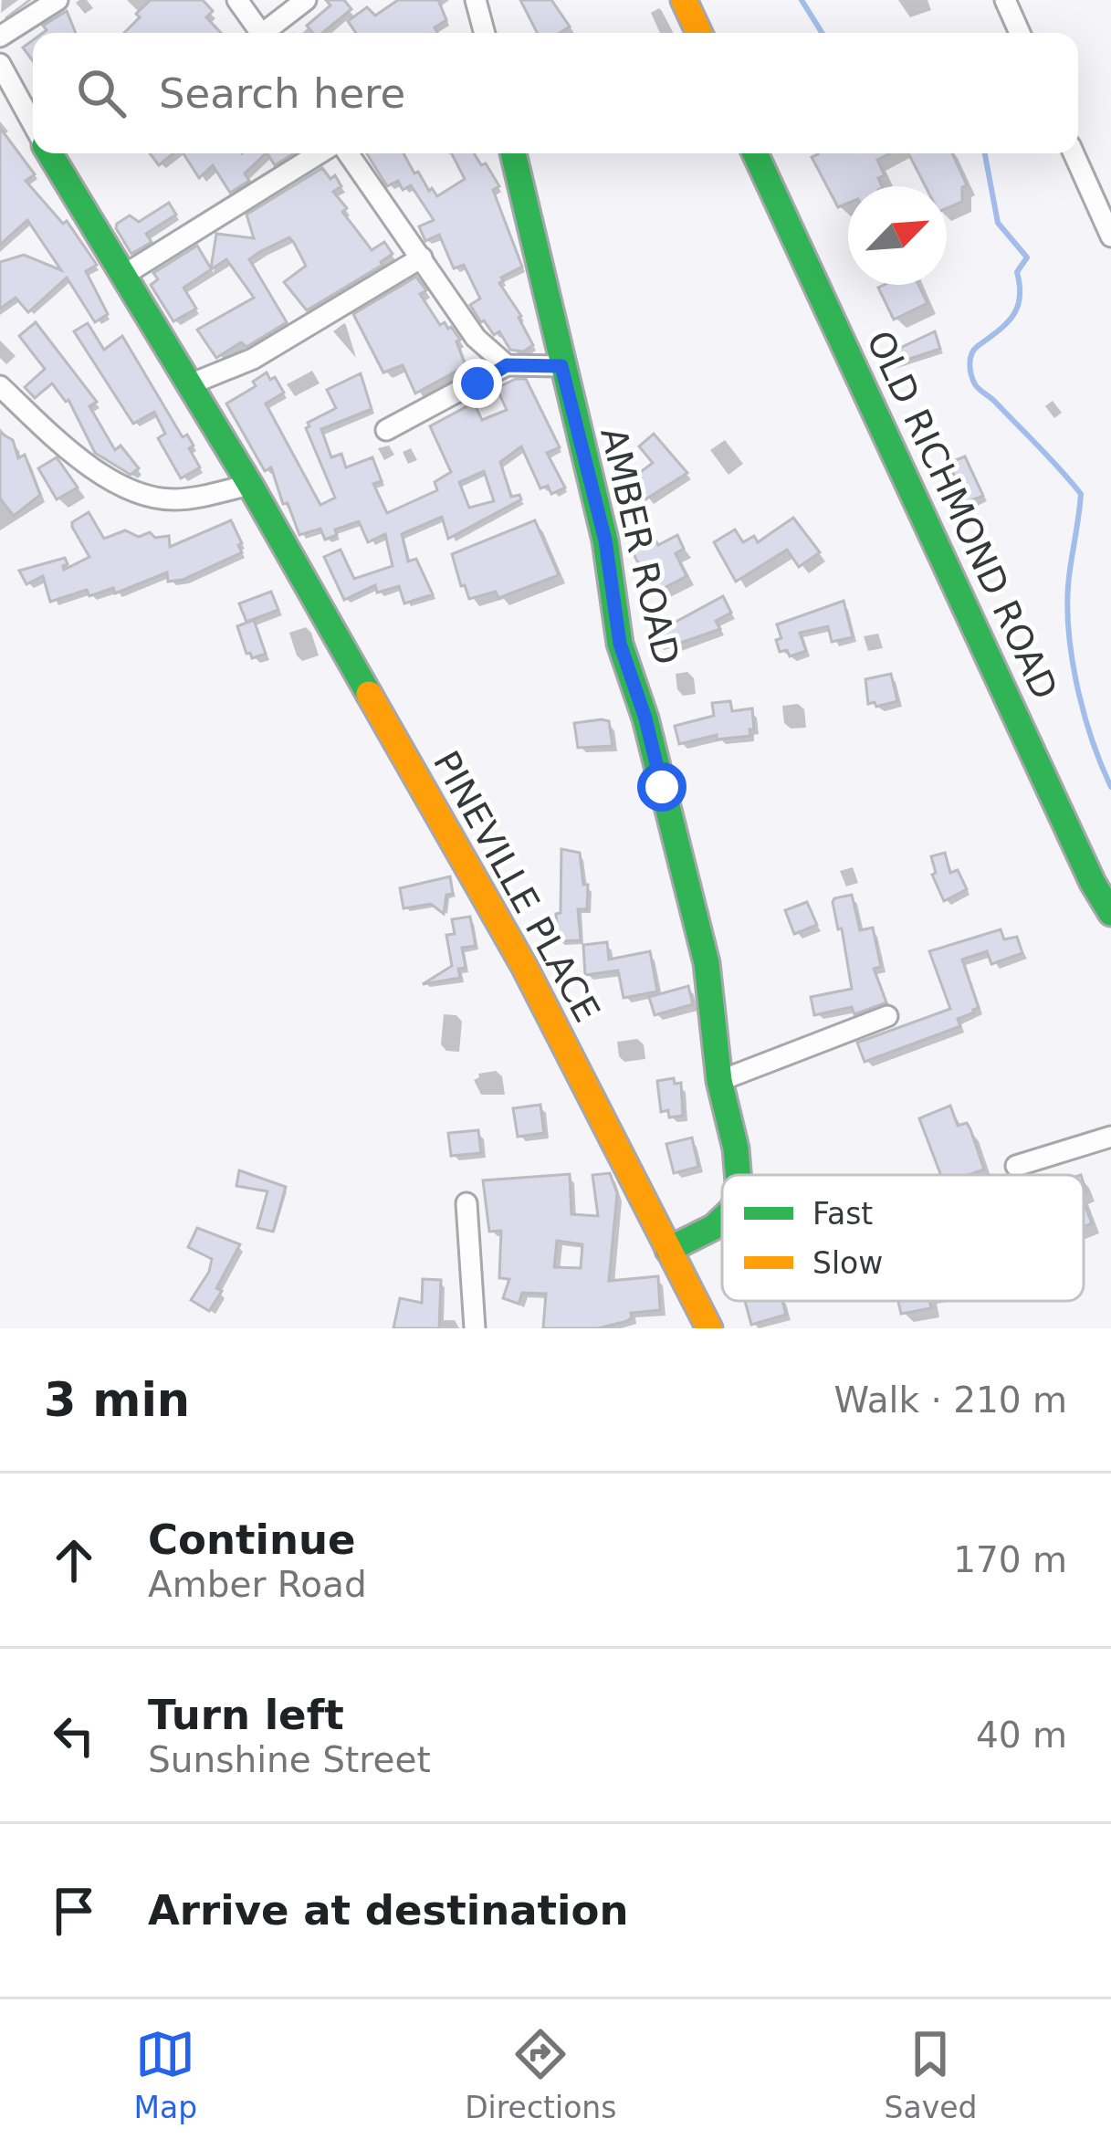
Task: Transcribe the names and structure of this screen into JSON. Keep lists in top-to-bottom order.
{
  "streets": {
    "street": ["OLD RICHMOND ROAD", "AMBER ROAD", "PINEVILLE PLACE"]
  },
  "crossings": [
    ["AMBER ROAD", "PINEVILLE PLACE"]
  ],
  "legend": ["Fast", "Slow"],
  "north": "top right",
  "page": {
    "search": "Search here",
    "heading": ["3 min", "Walk · 210 m"],
    "list": [
      ["Continue", "Amber Road", "170 m"],
      ["Turn left", "Sunshine Street", "40 m"],
      "Arrive at destination"
    ],
    "nav": ["Map", "Directions", "Saved"]
  }
}
